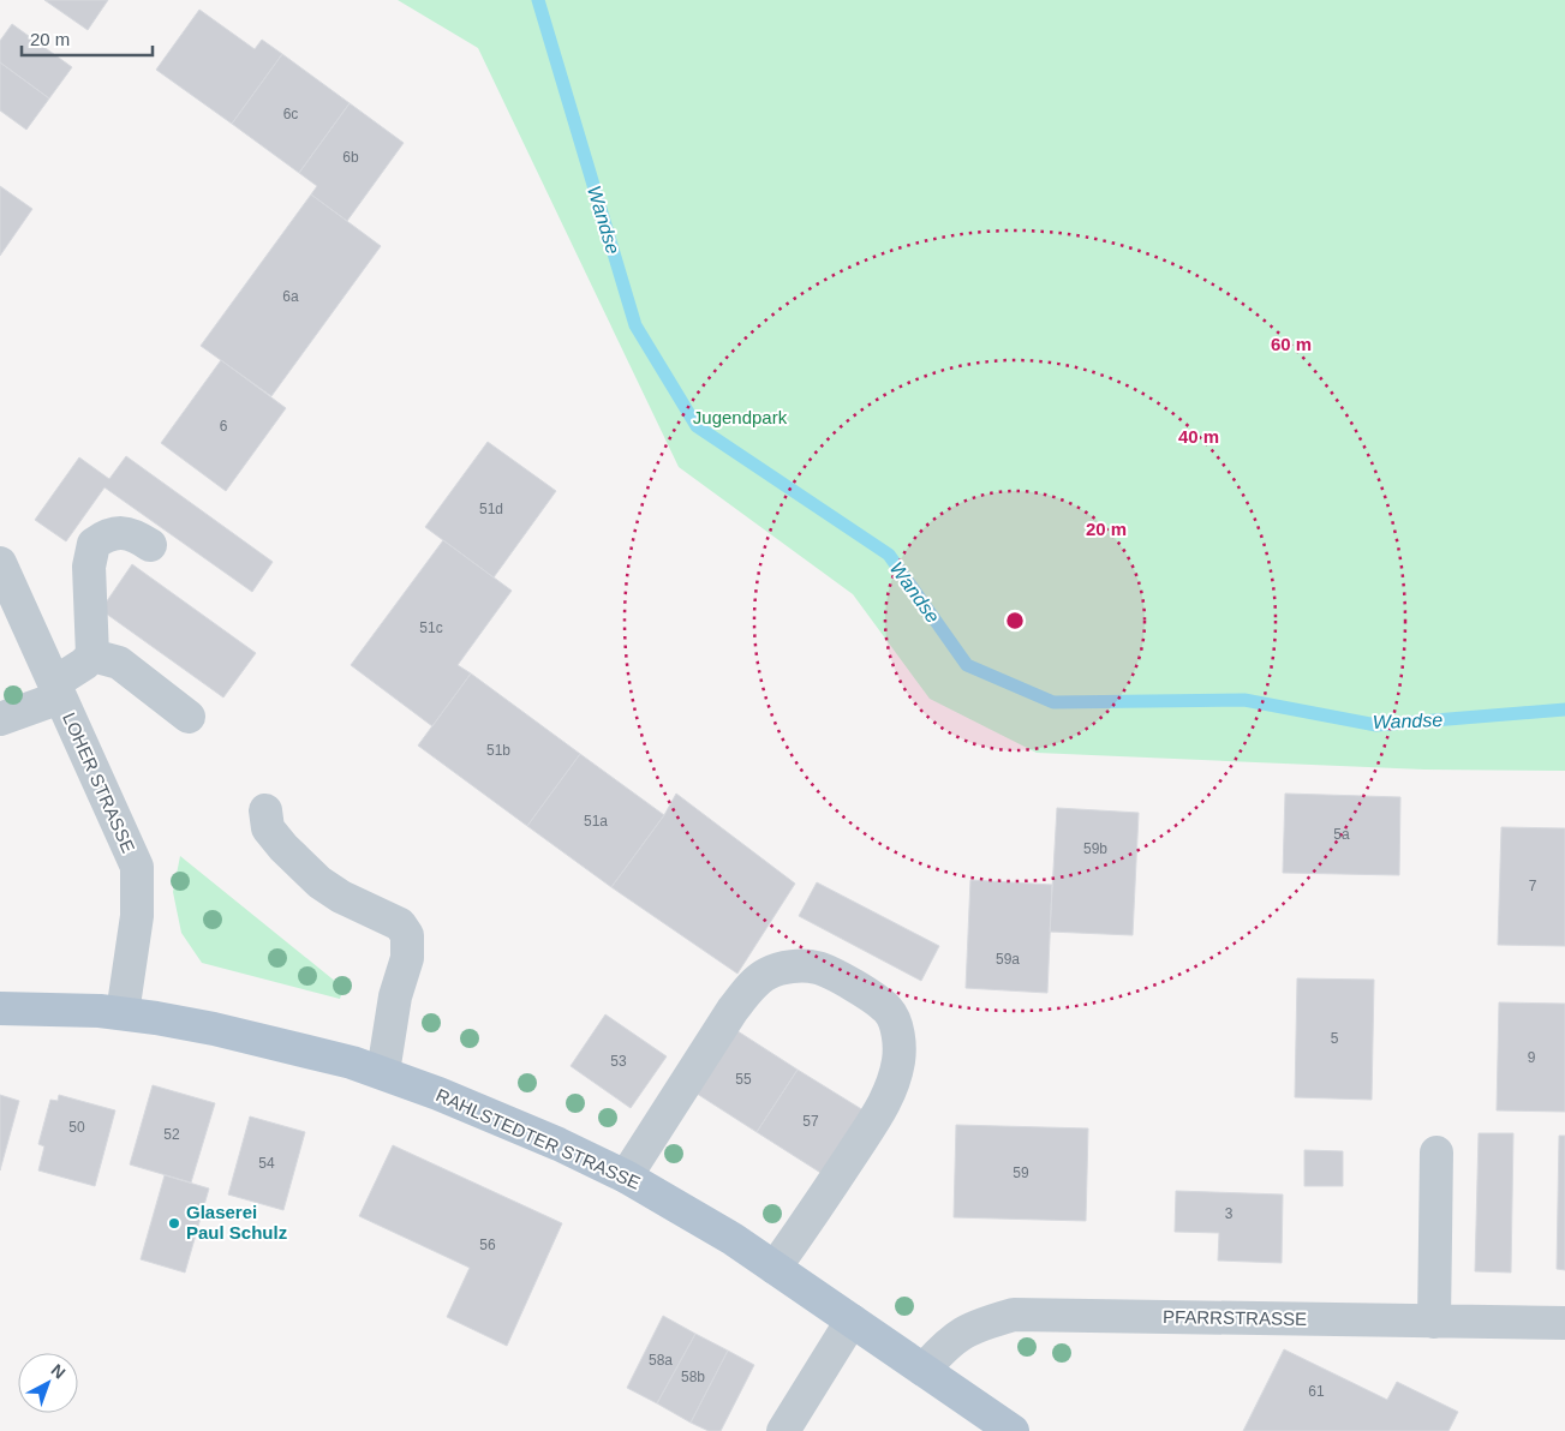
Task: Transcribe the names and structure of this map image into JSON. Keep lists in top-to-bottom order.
{
  "streets": {
    "main road": ["RAHLSTEDTER STRASSE"],
    "street": ["LOHER STRASSE", "PFARRSTRASSE"]
  },
  "crossings": [
    ["LOHER STRASSE", "RAHLSTEDTER STRASSE"],
    ["RAHLSTEDTER STRASSE", "PFARRSTRASSE"]
  ],
  "water": ["Wandse"],
  "parks": ["Jugendpark"],
  "places": ["Glaserei Paul Schulz"],
  "house_numbers": [
    "6c",
    "6b",
    "6a",
    "6",
    "51d",
    "51c",
    "51b",
    "51a",
    "5a",
    "59b",
    "7",
    "59a",
    "5",
    "9",
    "53",
    "55",
    "57",
    "50",
    "52",
    "54",
    "59",
    "3",
    "56",
    "58a",
    "58b",
    "61"
  ],
  "scale_bar": "20 m",
  "north": "top right",
  "rings": ["60 m", "40 m", "20 m"]
}
